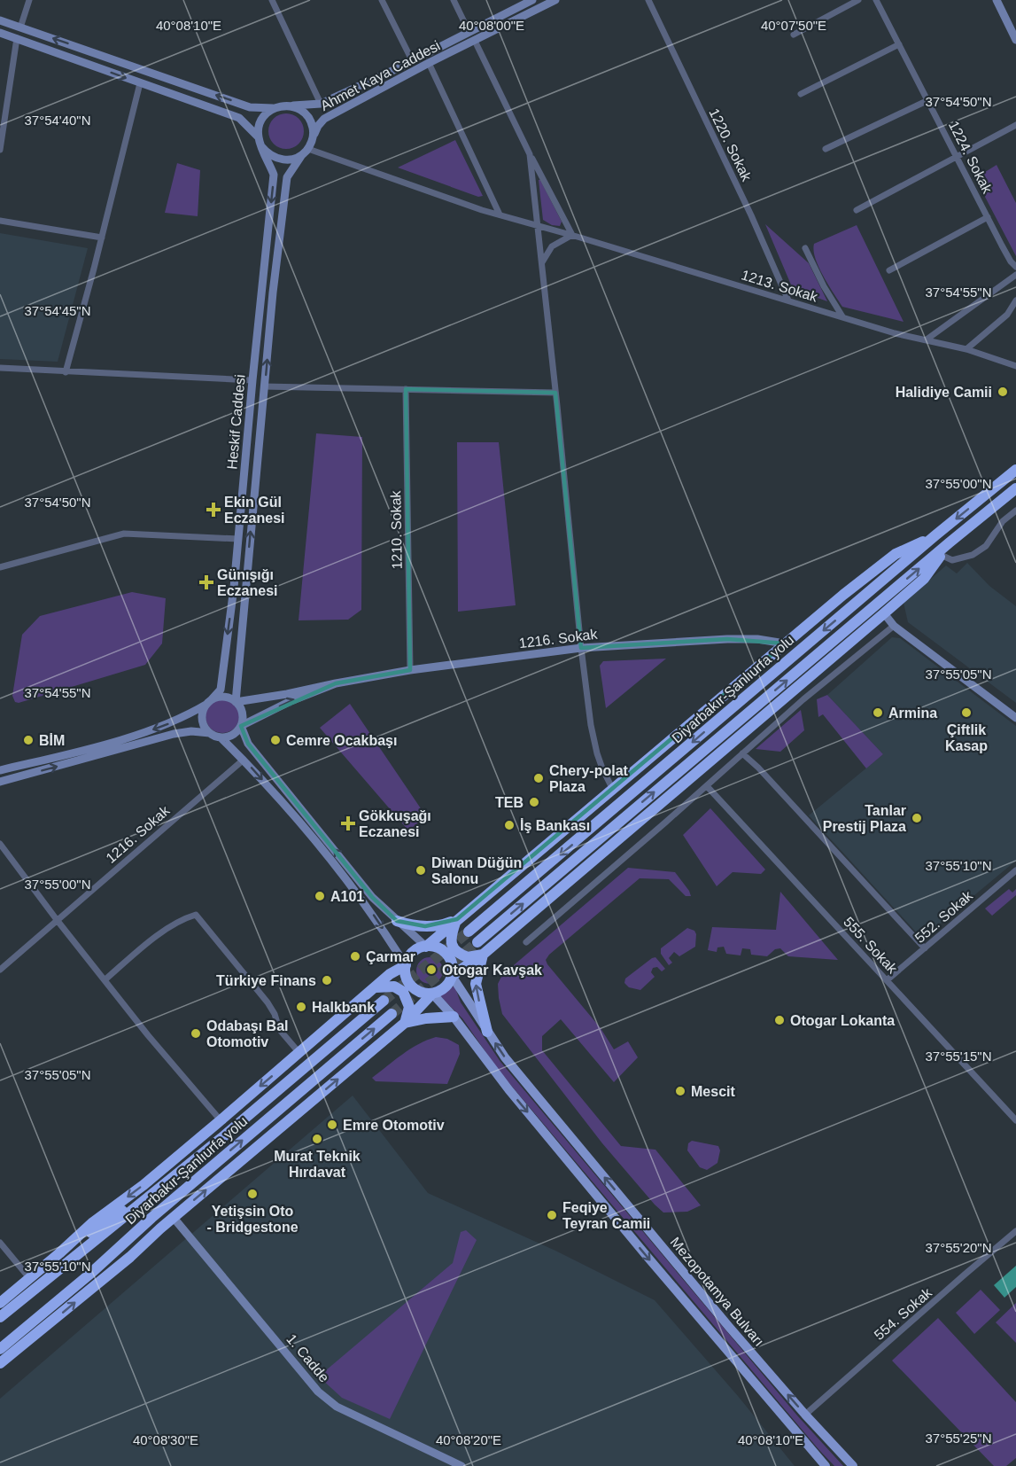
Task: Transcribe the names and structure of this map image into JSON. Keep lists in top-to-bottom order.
{
  "streets": {
    "highway": ["Diyarbakır-Şanlıurfa yolu"],
    "main road": [
      "Ahmet Kaya Caddesi",
      "Heskif Caddesi",
      "1216. Sokak",
      "Mezopotamya Bulvarı",
      "1. Cadde"
    ],
    "street": [
      "1220. Sokak",
      "1224. Sokak",
      "1213. Sokak",
      "1210. Sokak",
      "552. Sokak",
      "555. Sokak",
      "554. Sokak"
    ]
  },
  "crossings": [
    ["Ahmet Kaya Caddesi", "1213. Sokak"],
    ["Ahmet Kaya Caddesi", "Heskif Caddesi"],
    ["1220. Sokak", "1213. Sokak"],
    ["1213. Sokak", "Heskif Caddesi"],
    ["1210. Sokak", "1216. Sokak"],
    ["552. Sokak", "555. Sokak"],
    ["Mezopotamya Bulvarı", "554. Sokak"]
  ],
  "places": {
    "other": [
      "Halidiye Camii",
      "Armina",
      "Çiftlik Kasap",
      "BİM",
      "Cemre Ocakbaşı",
      "Chery-polat Plaza",
      "TEB",
      "Tanlar Prestij Plaza",
      "İş Bankası",
      "Diwan Düğün Salonu",
      "A101",
      "Çarmar",
      "Otogar Kavşak",
      "Türkiye Finans",
      "Halkbank",
      "Otogar Lokanta",
      "Odabaşı Bal Otomotiv",
      "Mescit",
      "Emre Otomotiv",
      "Murat Teknik Hırdavat",
      "Yetişsin Oto - Bridgestone",
      "Feqiye Teyran Camii"
    ],
    "health": ["Ekin Gül Eczanesi", "Günışığı Eczanesi", "Gökkuşağı Eczanesi"]
  },
  "coordinates": [
    "40°08'10\"E",
    "40°08'00\"E",
    "40°07'50\"E",
    "37°54'50\"N",
    "37°54'40\"N",
    "37°54'55\"N",
    "37°54'45\"N",
    "37°55'00\"N",
    "37°55'05\"N",
    "37°55'10\"N",
    "37°55'15\"N",
    "37°55'20\"N",
    "37°55'25\"N",
    "40°08'30\"E",
    "40°08'20\"E"
  ]
}
